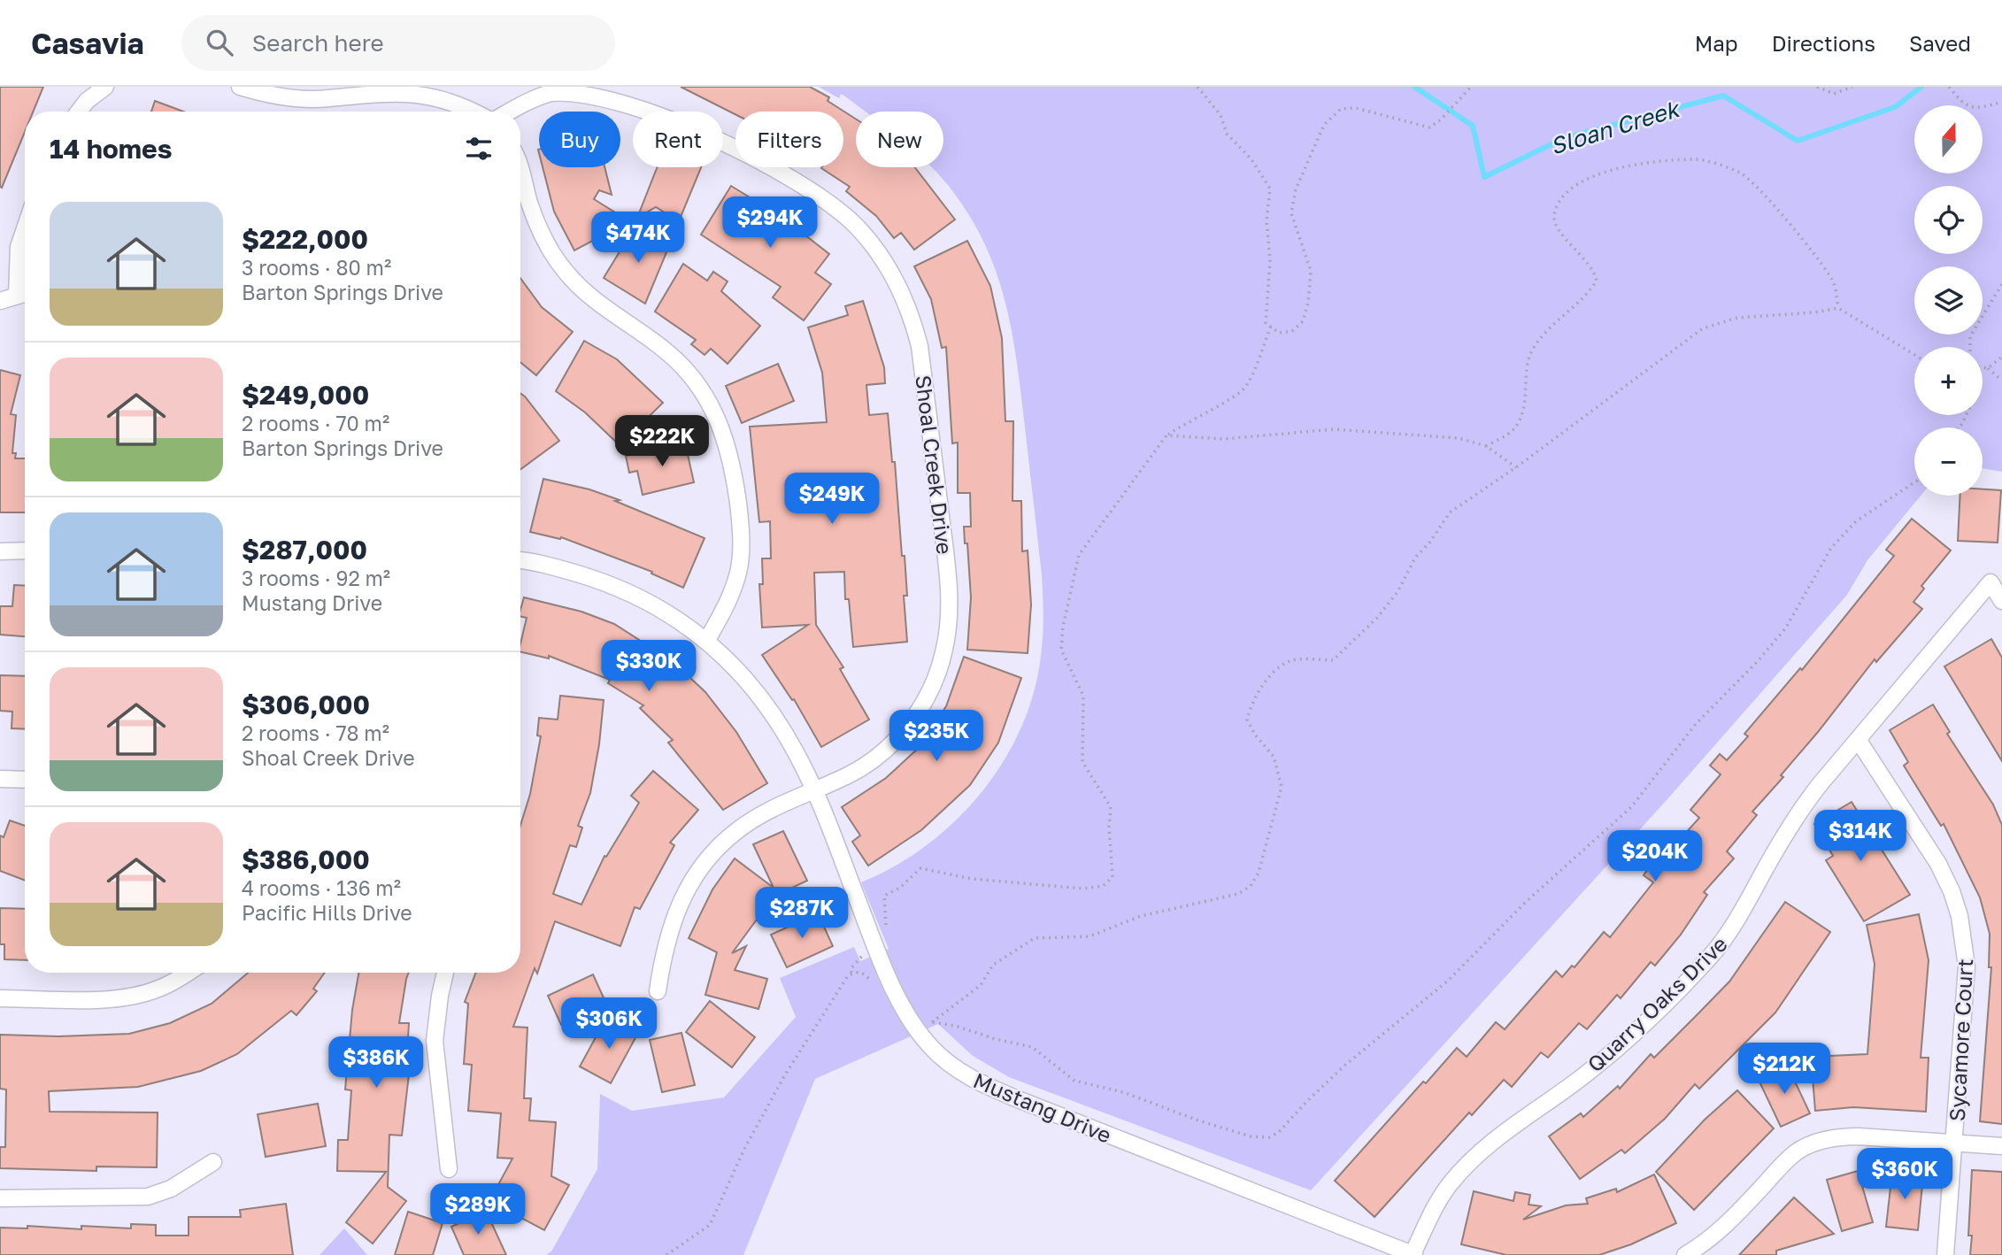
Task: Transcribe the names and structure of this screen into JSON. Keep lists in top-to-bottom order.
{
  "streets": {
    "street": [
      "Shoal Creek Drive",
      "Quarry Oaks Drive",
      "Sycamore Court",
      "Mustang Drive"
    ]
  },
  "crossings": [
    ["Shoal Creek Drive", "Mustang Drive"],
    ["Quarry Oaks Drive", "Sycamore Court"],
    ["Quarry Oaks Drive", "Mustang Drive"]
  ],
  "water": ["Sloan Creek"],
  "north": "top",
  "page": {
    "header": "Casavia",
    "search": "Search here",
    "nav": ["Map", "Directions", "Saved"],
    "map_buttons": ["+", "−"],
    "chip": [
      "Buy",
      "Rent",
      "Filters",
      "New"
    ],
    "heading": "14 homes",
    "list": [
      {
        "name": "$222,000",
        "note": "3 rooms · 80 m² · Barton Springs Drive"
      },
      {
        "name": "$249,000",
        "note": "2 rooms · 70 m² · Barton Springs Drive"
      },
      {
        "name": "$287,000",
        "note": "3 rooms · 92 m² · Mustang Drive"
      },
      {
        "name": "$306,000",
        "note": "2 rooms · 78 m² · Shoal Creek Drive"
      },
      {
        "name": "$386,000",
        "note": "4 rooms · 136 m² · Pacific Hills Drive"
      }
    ],
    "price": [
      "$294K",
      "$474K",
      "$222K",
      "$249K",
      "$330K",
      "$235K",
      "$314K",
      "$204K",
      "$287K",
      "$306K",
      "$386K",
      "$212K",
      "$360K",
      "$289K"
    ]
  }
}
